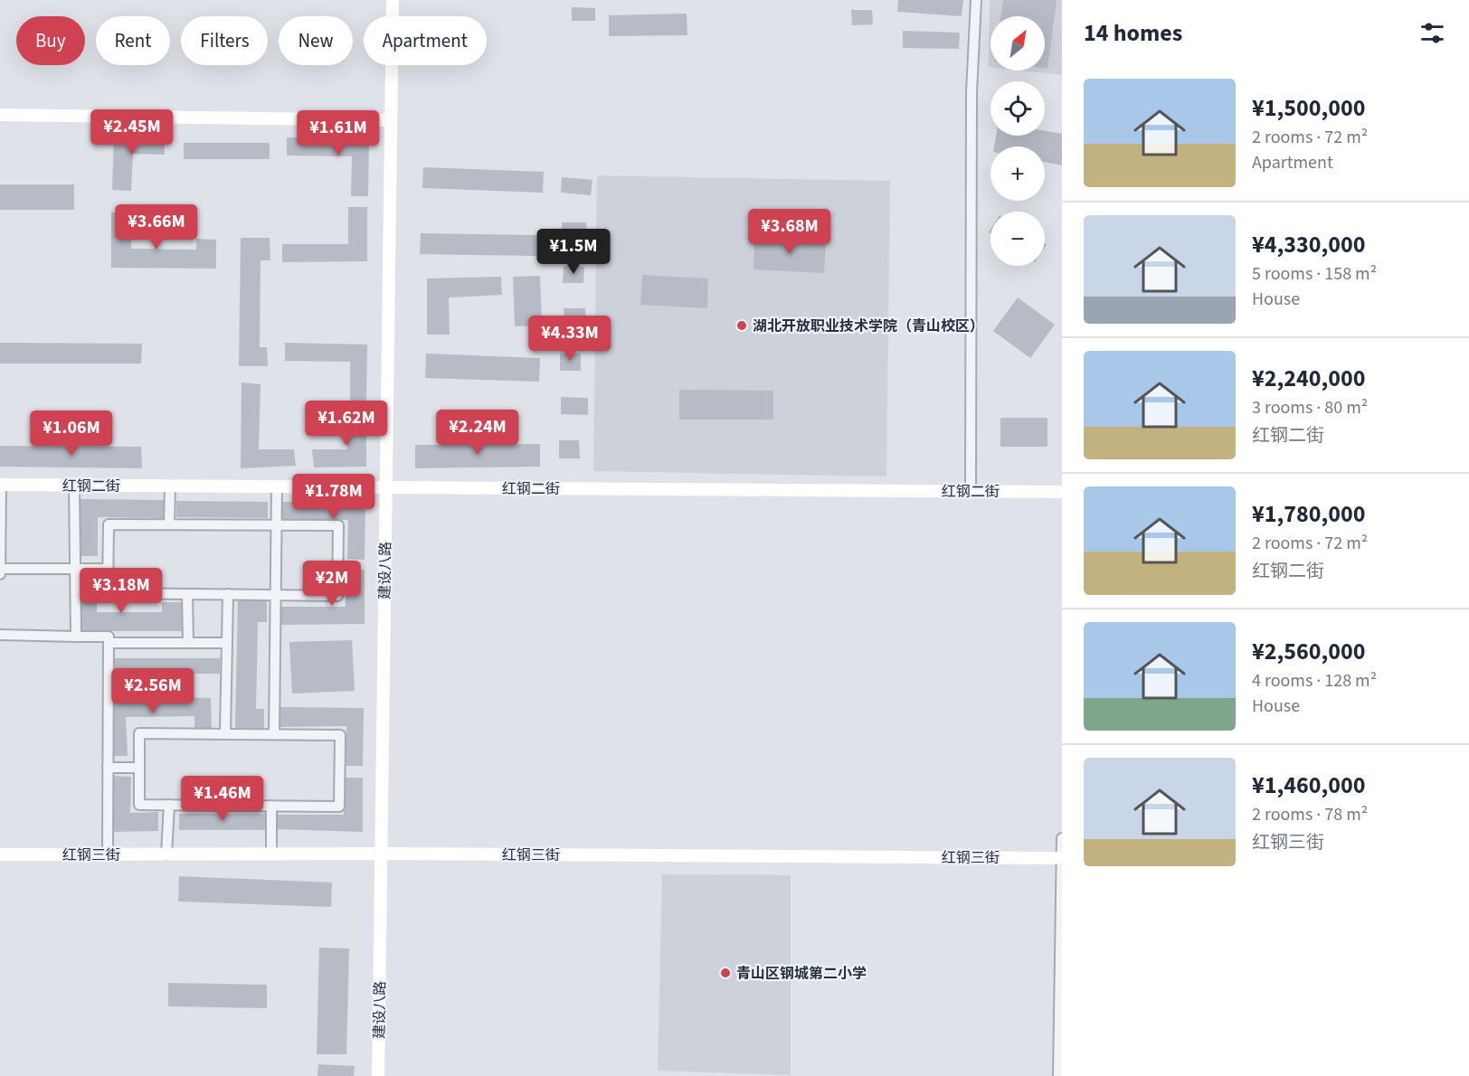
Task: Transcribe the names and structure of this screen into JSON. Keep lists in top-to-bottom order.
{
  "streets": {
    "street": ["红钢二街", "建设八路", "红钢三街"]
  },
  "crossings": [
    ["红钢二街", "建设八路"],
    ["建设八路", "红钢三街"]
  ],
  "places": ["湖北开放职业技术学院（青山校区）", "青山区钢城第二小学"],
  "north": "top right",
  "page": {
    "heading": "14 homes",
    "map_buttons": ["+", "−"],
    "chip": [
      "Buy",
      "Rent",
      "Filters",
      "New",
      "Apartment"
    ],
    "list": [
      {
        "name": "¥1,500,000",
        "note": "2 rooms · 72 m² · Apartment"
      },
      {
        "name": "¥4,330,000",
        "note": "5 rooms · 158 m² · House"
      },
      {
        "name": "¥2,240,000",
        "note": "3 rooms · 80 m² · 红钢二街"
      },
      {
        "name": "¥1,780,000",
        "note": "2 rooms · 72 m² · 红钢二街"
      },
      {
        "name": "¥2,560,000",
        "note": "4 rooms · 128 m² · House"
      },
      {
        "name": "¥1,460,000",
        "note": "2 rooms · 78 m² · 红钢三街"
      }
    ],
    "price": [
      "¥2.45M",
      "¥1.61M",
      "¥3.66M",
      "¥3.68M",
      "¥1.5M",
      "¥4.33M",
      "¥1.62M",
      "¥2.24M",
      "¥1.06M",
      "¥1.78M",
      "¥2M",
      "¥3.18M",
      "¥2.56M",
      "¥1.46M"
    ]
  }
}
